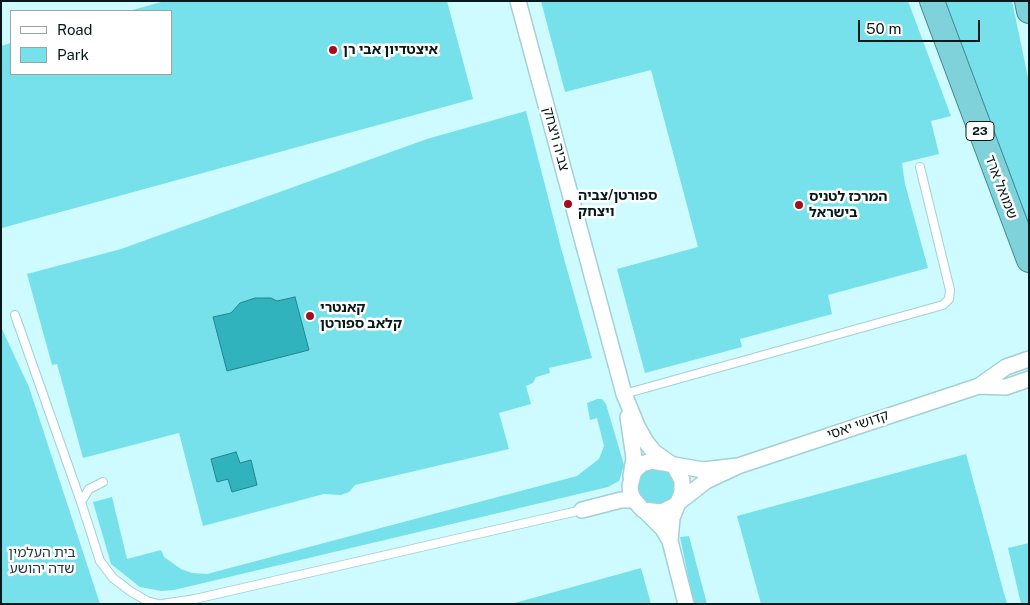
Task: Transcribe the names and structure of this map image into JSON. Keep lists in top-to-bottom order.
{
  "streets": {
    "highway": ["23", "שמואל ארד"],
    "street": ["צביה ויצחק", "קדושי יאסי"]
  },
  "crossings": [
    ["צביה ויצחק", "קדושי יאסי"]
  ],
  "parks": ["בית העלמין שדה יהושע"],
  "places": [
    "איצטדיון אבי רן",
    "ספורטן/צביה ויצחק",
    "המרכז לטניס בישראל",
    "קאנטרי קלאב ספורטן"
  ],
  "legend": ["Road", "Park"],
  "scale_bar": "50 m"
}
